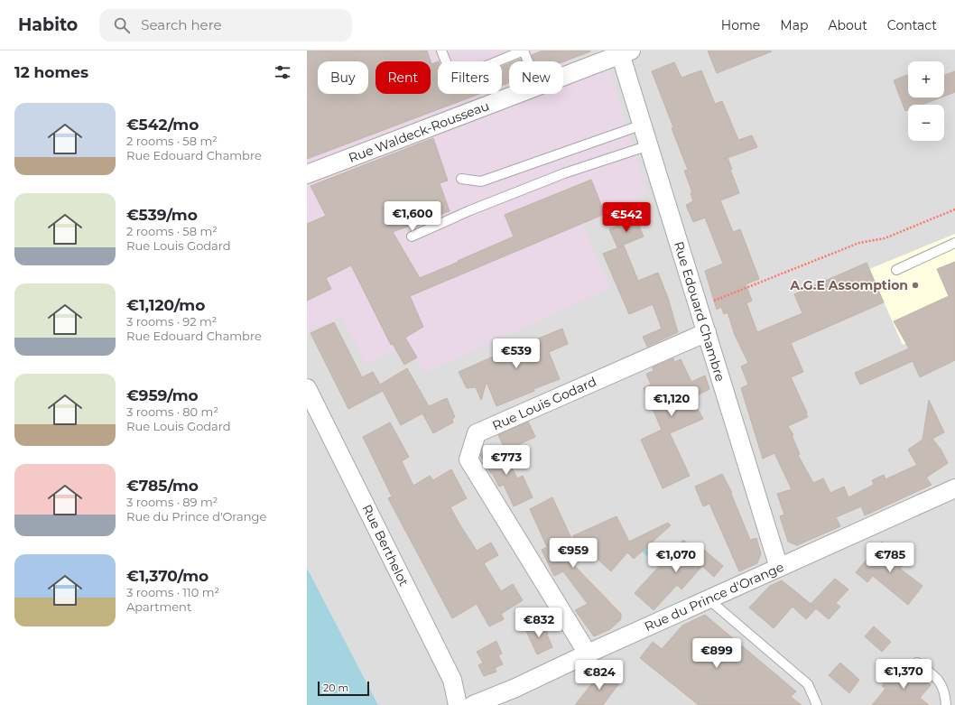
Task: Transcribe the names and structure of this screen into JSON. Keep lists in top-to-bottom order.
{
  "streets": {
    "street": [
      "Rue Waldeck-Rousseau",
      "Rue Edouard Chambre",
      "Rue Louis Godard",
      "Rue Berthelot",
      "Rue du Prince d'Orange"
    ]
  },
  "crossings": [
    ["Rue Waldeck-Rousseau", "Rue Edouard Chambre"],
    ["Rue Edouard Chambre", "Rue Louis Godard"],
    ["Rue Edouard Chambre", "Rue du Prince d'Orange"],
    ["Rue Louis Godard", "Rue du Prince d'Orange"]
  ],
  "places": ["A.G.E Assomption"],
  "scale_bar": "20 m",
  "page": {
    "header": "Habito",
    "search": "Search here",
    "nav": [
      "Home",
      "Map",
      "About",
      "Contact"
    ],
    "heading": "12 homes",
    "map_buttons": ["+", "−"],
    "chip": [
      "Buy",
      "Rent",
      "Filters",
      "New"
    ],
    "list": [
      {
        "name": "€542/mo",
        "note": "2 rooms · 58 m² · Rue Edouard Chambre"
      },
      {
        "name": "€539/mo",
        "note": "2 rooms · 58 m² · Rue Louis Godard"
      },
      {
        "name": "€1,120/mo",
        "note": "3 rooms · 92 m² · Rue Edouard Chambre"
      },
      {
        "name": "€959/mo",
        "note": "3 rooms · 80 m² · Rue Louis Godard"
      },
      {
        "name": "€785/mo",
        "note": "3 rooms · 89 m² · Rue du Prince d'Orange"
      },
      {
        "name": "€1,370/mo",
        "note": "3 rooms · 110 m² · Apartment"
      }
    ],
    "price": [
      "€1,600",
      "€542",
      "€539",
      "€1,120",
      "€773",
      "€959",
      "€1,070",
      "€785",
      "€832",
      "€899",
      "€1,370",
      "€824"
    ],
    "scale": "20 m"
  }
}
